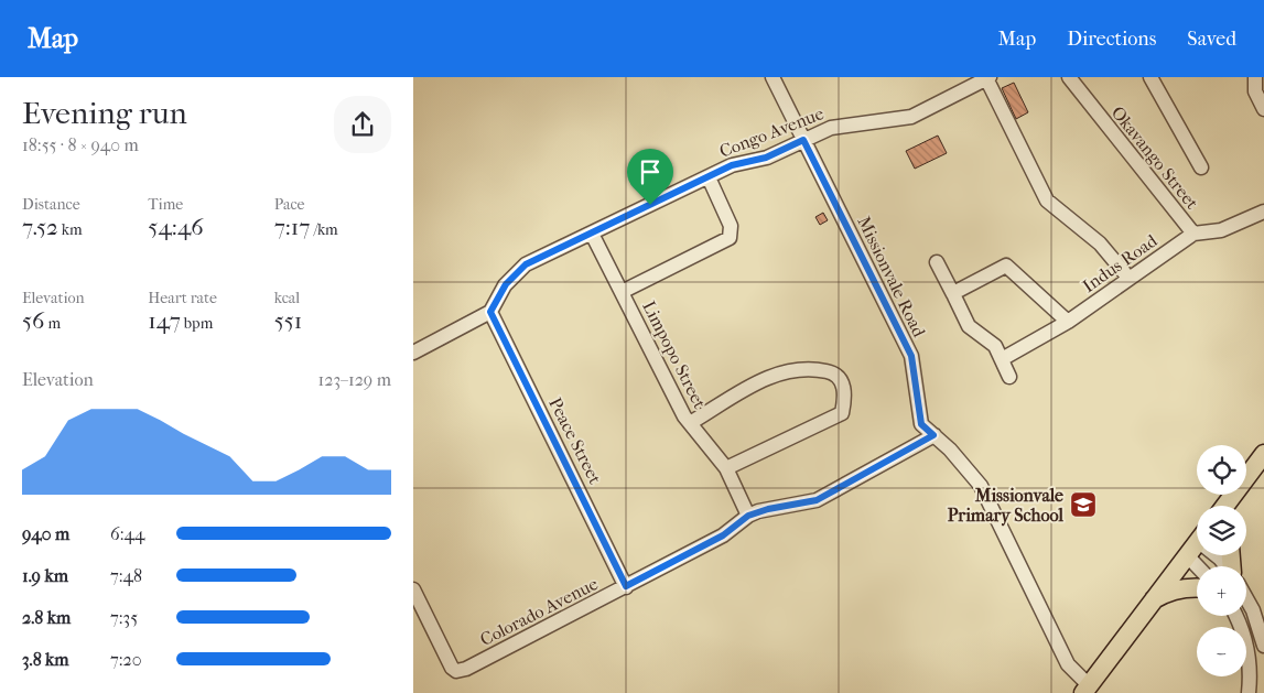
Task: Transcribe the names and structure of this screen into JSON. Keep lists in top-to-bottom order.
{
  "streets": {
    "street": [
      "Congo Avenue",
      "Okavango Street",
      "Indus Road",
      "Missionvale Road",
      "Limpopo Street",
      "Peace Street",
      "Colorado Avenue"
    ]
  },
  "crossings": [
    ["Congo Avenue", "Missionvale Road"],
    ["Congo Avenue", "Limpopo Street"],
    ["Congo Avenue", "Peace Street"],
    ["Okavango Street", "Indus Road"],
    ["Missionvale Road", "Colorado Avenue"],
    ["Limpopo Street", "Colorado Avenue"],
    ["Peace Street", "Colorado Avenue"]
  ],
  "places": {
    "school or university": ["Missionvale Primary School"]
  },
  "page": {
    "header": "Map",
    "nav": ["Map", "Directions", "Saved"],
    "heading": ["Evening run", "18:55 · 8 × 940 m"],
    "stats": [
      ["Distance", "7.52 km"],
      ["Time", "54:46"],
      ["Pace", "7:17 /km"],
      ["Elevation", "56 m"],
      ["Heart rate", "147 bpm"],
      ["kcal", "551"]
    ],
    "chart": ["Elevation", "123–129 m"],
    "map_buttons": ["+", "−"],
    "list": [
      {
        "name": "940 m",
        "note": "6:44"
      },
      {
        "name": "1.9 km",
        "note": "7:48"
      },
      {
        "name": "2.8 km",
        "note": "7:35"
      },
      {
        "name": "3.8 km",
        "note": "7:20"
      }
    ]
  }
}
